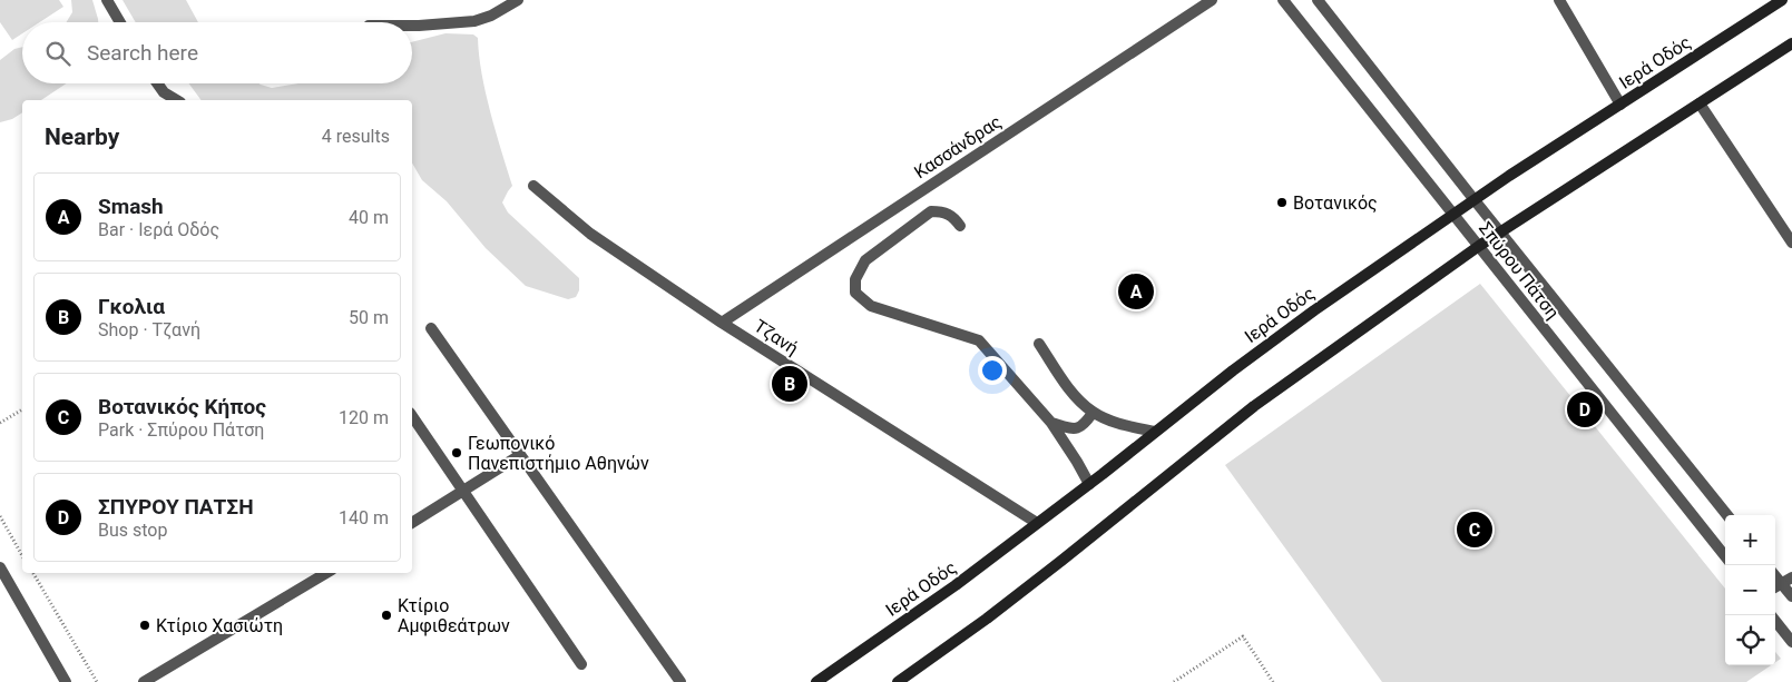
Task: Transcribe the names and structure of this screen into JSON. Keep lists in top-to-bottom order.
{
  "streets": {
    "main road": ["Ιερά Οδός"],
    "street": ["Κασσάνδρας", "Σπύρου Πάτση", "Τζανή"]
  },
  "crossings": [
    ["Ιερά Οδός", "Σπύρου Πάτση"],
    ["Ιερά Οδός", "Τζανή"],
    ["Κασσάνδρας", "Τζανή"]
  ],
  "places": [
    "Βοτανικός",
    "Γεωπονικό Πανεπιστήμιο Αθηνών",
    "Κτίριο Αμφιθεάτρων",
    "Κτίριο Χασιώτη"
  ],
  "page": {
    "search": "Search here",
    "heading": ["Nearby", "4 results"],
    "list": [
      {
        "mark": "A",
        "name": "Smash",
        "note": "Bar · Ιερά Οδός",
        "value": "40 m"
      },
      {
        "mark": "B",
        "name": "Γκολια",
        "note": "Shop · Τζανή",
        "value": "50 m"
      },
      {
        "mark": "C",
        "name": "Βοτανικός Κήπος",
        "note": "Park · Σπύρου Πάτση",
        "value": "120 m"
      },
      {
        "mark": "D",
        "name": "ΣΠΥΡΟΥ ΠΑΤΣΗ",
        "note": "Bus stop",
        "value": "140 m"
      }
    ],
    "pins": [
      "A",
      "B",
      "D",
      "C"
    ],
    "map_buttons": ["+", "−"]
  }
}
